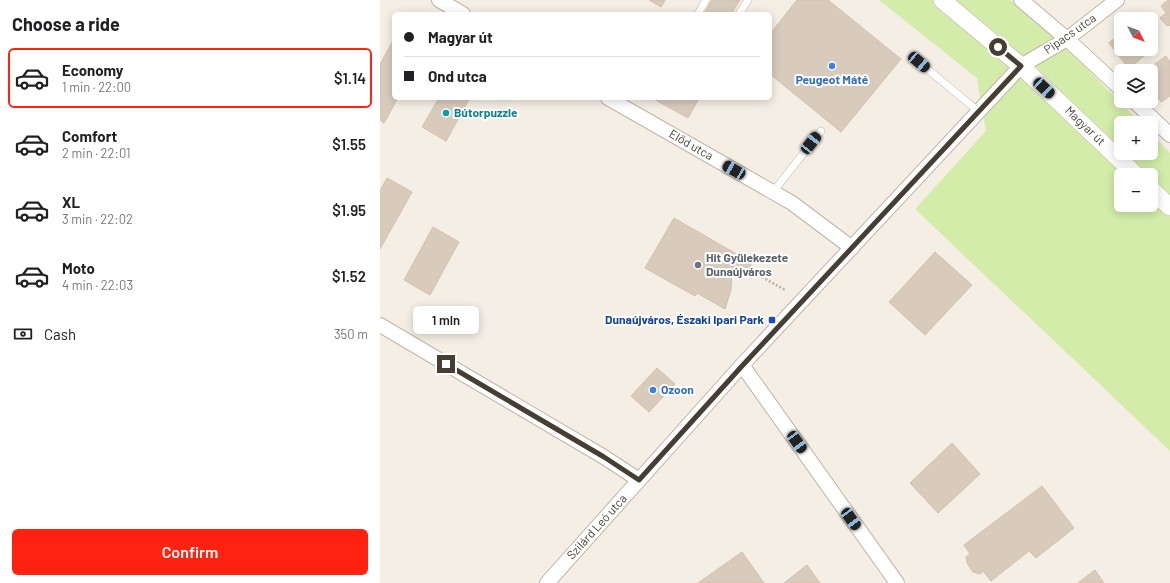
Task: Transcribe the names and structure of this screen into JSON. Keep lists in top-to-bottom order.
{
  "streets": {
    "street": [
      "Pipacs utca",
      "Magyar út",
      "Előd utca",
      "Szilárd Leó utca"
    ]
  },
  "crossings": [
    ["Pipacs utca", "Magyar út"],
    ["Pipacs utca", "Szilárd Leó utca"],
    ["Magyar út", "Szilárd Leó utca"],
    ["Előd utca", "Szilárd Leó utca"]
  ],
  "places": {
    "other": [
      "Peugeot Máté",
      "Bútorpuzzle",
      "Hit Gyülekezete Dunaújváros",
      "Ozoon"
    ],
    "transit": ["Dunaújváros, Északi Ipari Park"]
  },
  "north": "bottom right",
  "page": {
    "heading": "Choose a ride",
    "map_buttons": ["+", "−"],
    "banner": ["Magyar út", "Ond utca"],
    "list": [
      {
        "name": "Economy",
        "note": "1 min · 22:00",
        "value": "$1.14"
      },
      {
        "name": "Comfort",
        "note": "2 min · 22:01",
        "value": "$1.55"
      },
      {
        "name": "XL",
        "note": "3 min · 22:02",
        "value": "$1.95"
      },
      {
        "name": "Moto",
        "note": "4 min · 22:03",
        "value": "$1.52"
      }
    ],
    "bubble": "1 min",
    "pay": ["Cash", "350 m"],
    "buttons": "Confirm"
  }
}
